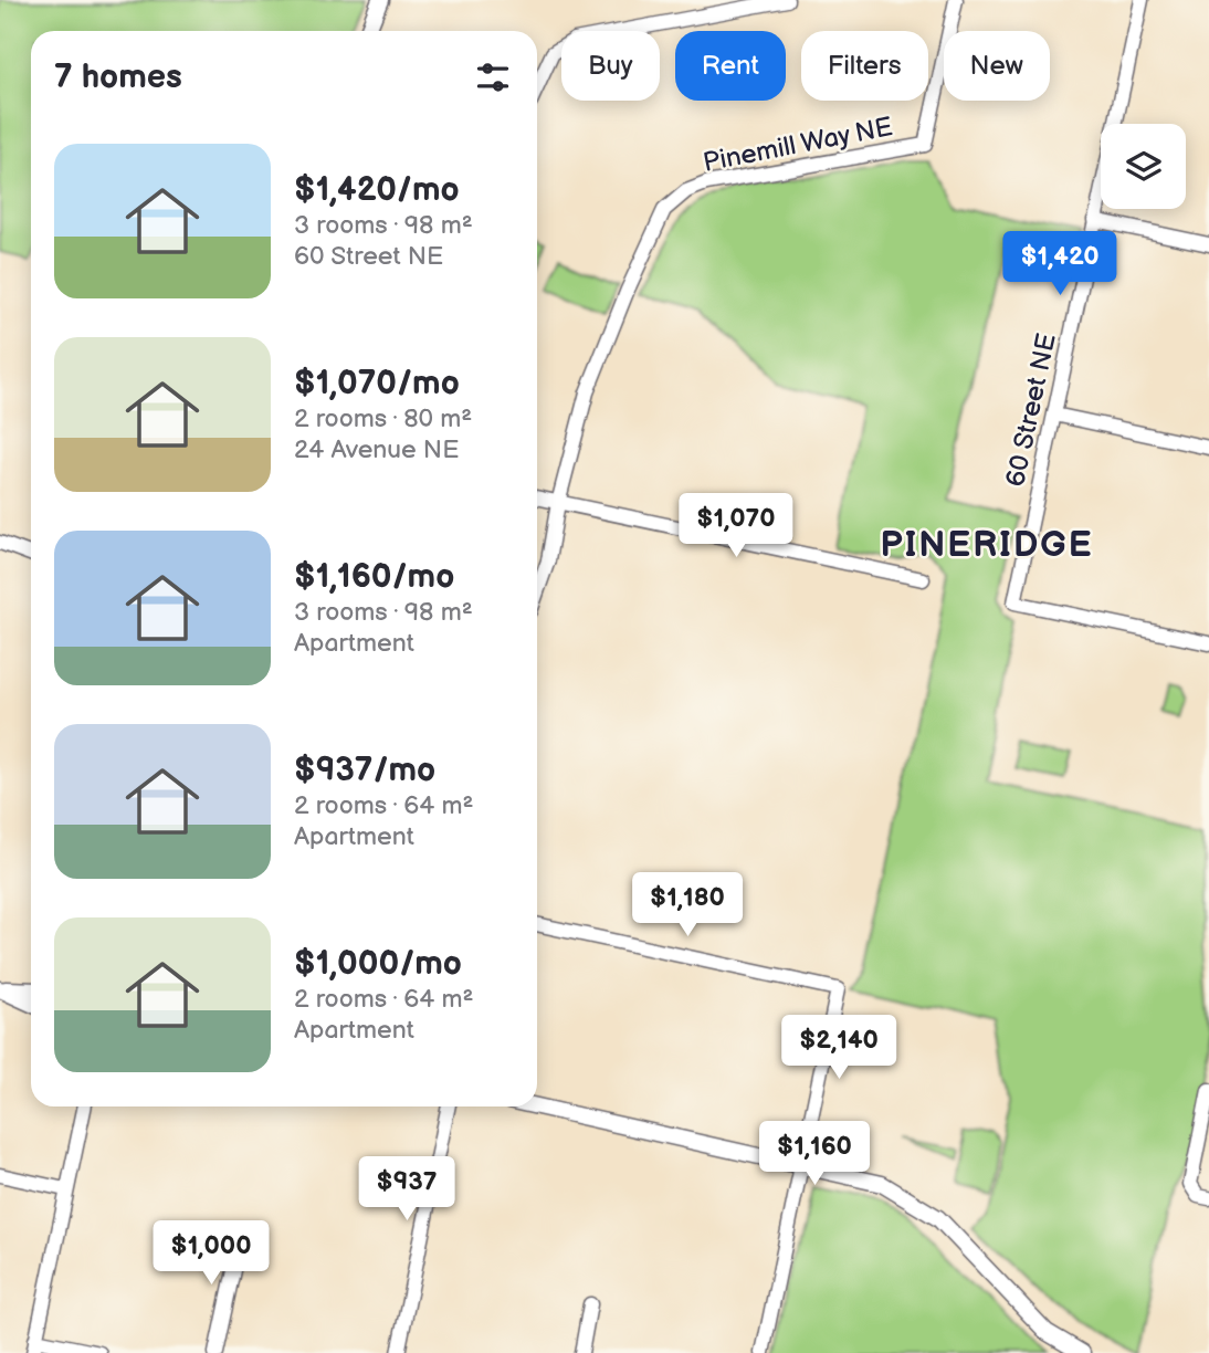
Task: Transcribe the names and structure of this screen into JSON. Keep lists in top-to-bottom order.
{
  "streets": {
    "street": ["Pinemill Way NE", "60 Street NE"]
  },
  "districts": ["PINERIDGE"],
  "page": {
    "chip": [
      "Buy",
      "Rent",
      "Filters",
      "New"
    ],
    "heading": "7 homes",
    "list": [
      {
        "name": "$1,420/mo",
        "note": "3 rooms · 98 m² · 60 Street NE"
      },
      {
        "name": "$1,070/mo",
        "note": "2 rooms · 80 m² · 24 Avenue NE"
      },
      {
        "name": "$1,160/mo",
        "note": "3 rooms · 98 m² · Apartment"
      },
      {
        "name": "$937/mo",
        "note": "2 rooms · 64 m² · Apartment"
      },
      {
        "name": "$1,000/mo",
        "note": "2 rooms · 64 m² · Apartment"
      }
    ],
    "price": [
      "$1,420",
      "$1,070",
      "$1,180",
      "$2,140",
      "$1,160",
      "$937",
      "$1,000"
    ]
  }
}
